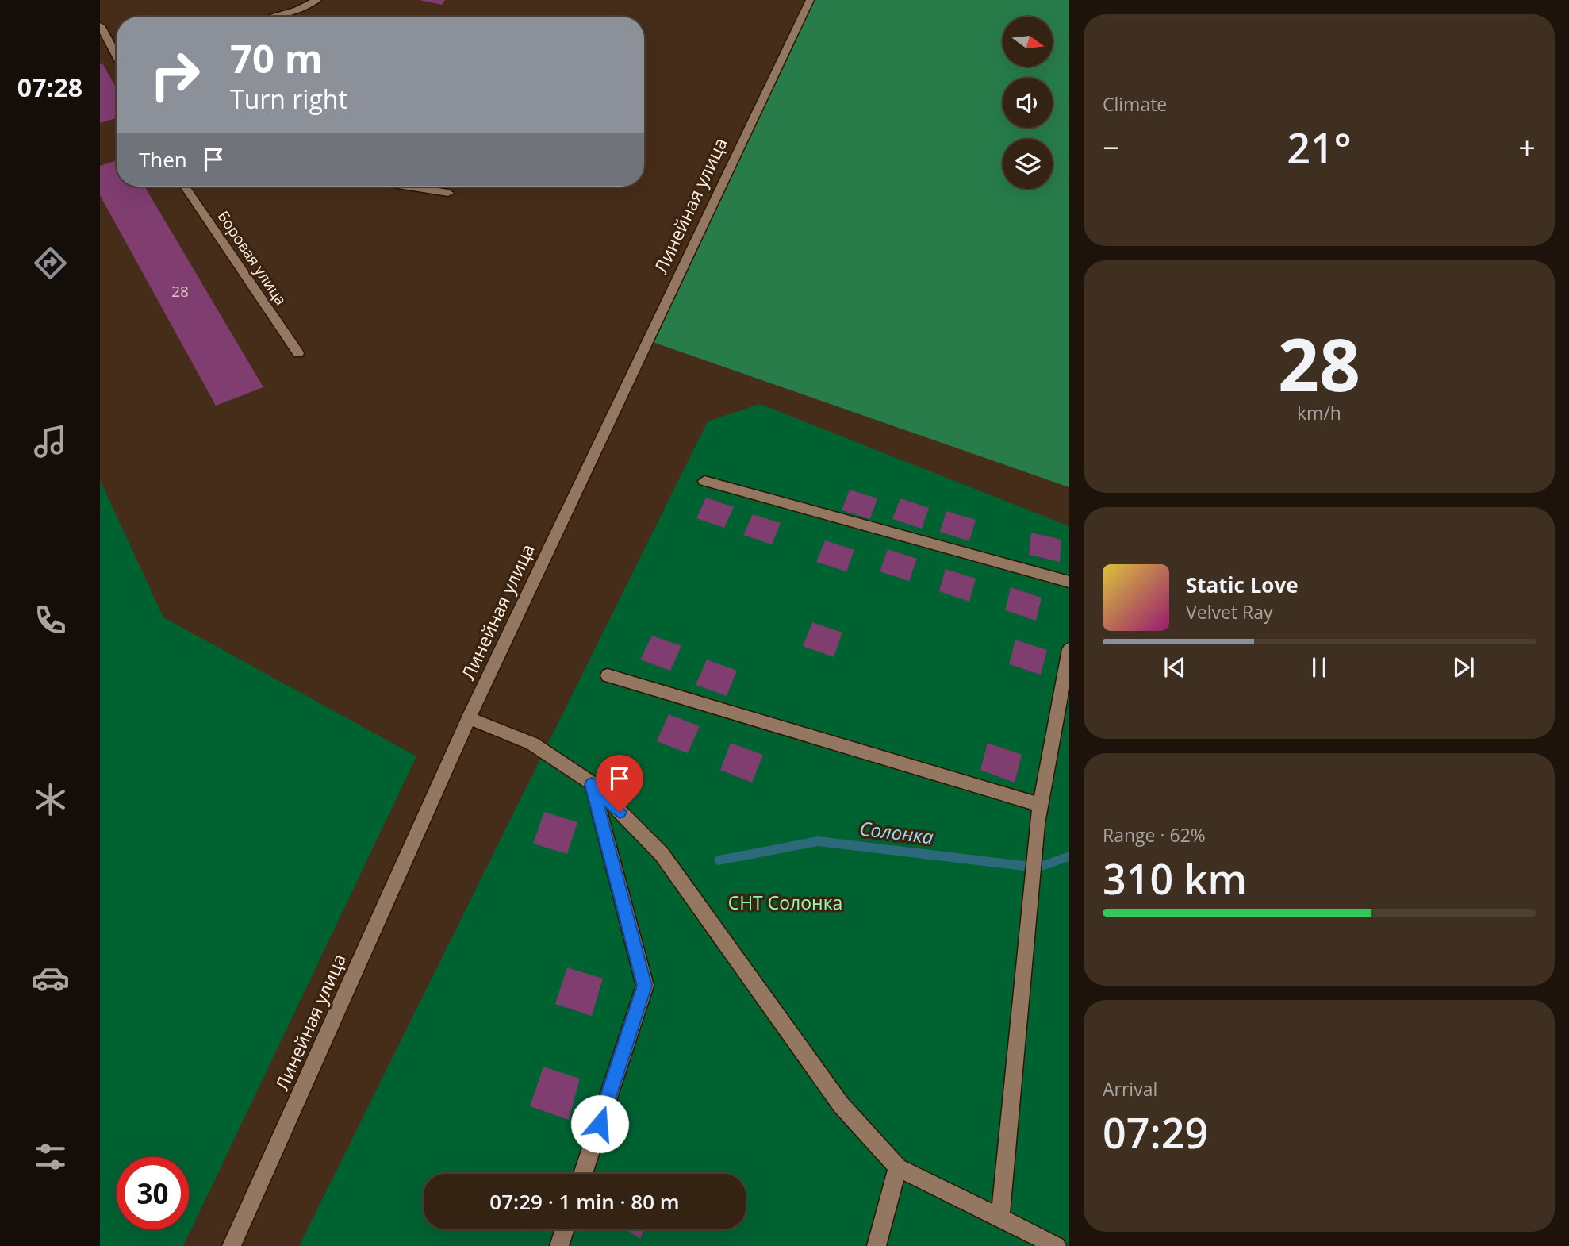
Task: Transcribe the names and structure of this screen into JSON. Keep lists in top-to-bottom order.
{
  "streets": {
    "street": ["Линейная улица", "Боровая улица"]
  },
  "water": ["Солонка"],
  "parks": ["СНТ Солонка"],
  "house_numbers": ["28"],
  "north": "right",
  "page": {
    "tabs": "07:28",
    "tile": [
      "Climate",
      ["28", "km/h"],
      ["Range · 62%", "310 km"],
      ["Arrival", "07:29"]
    ],
    "turn": ["70 m", "Turn right"],
    "heat": ["−", "21°", "+"],
    "then": "Then",
    "song": ["Static Love", "Velvet Ray"],
    "limit": "30",
    "trip": "07:29 · 1 min · 80 m"
  }
}
